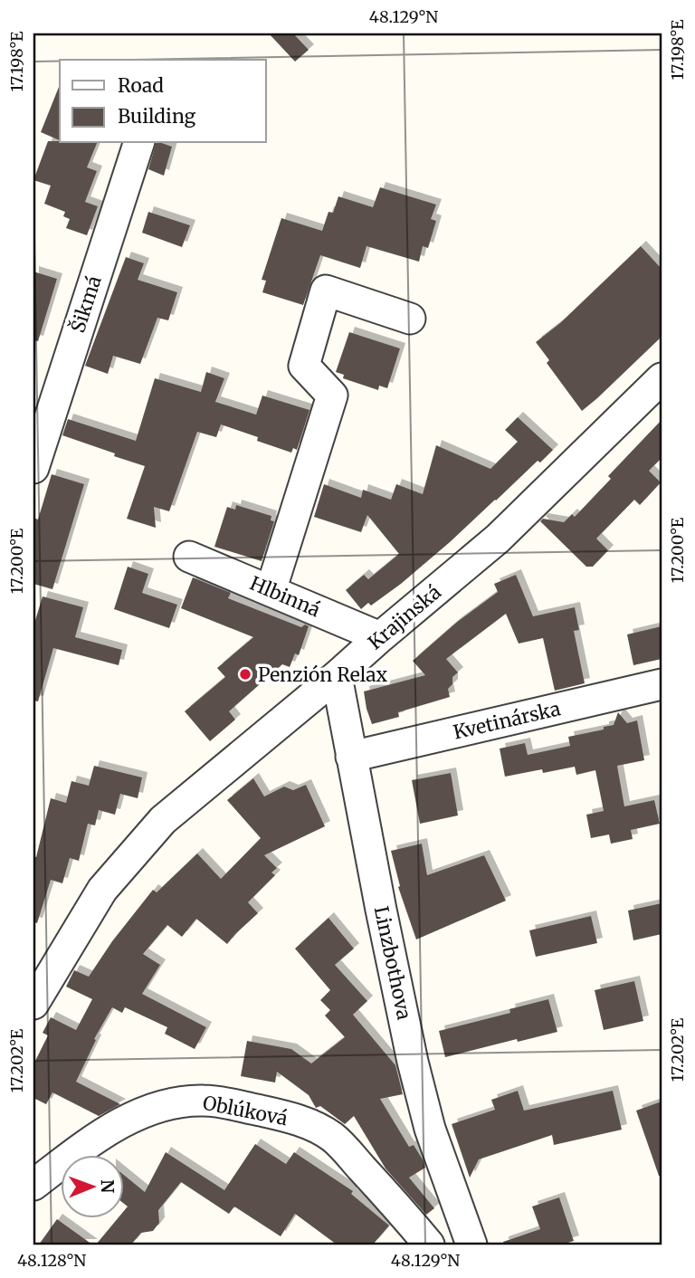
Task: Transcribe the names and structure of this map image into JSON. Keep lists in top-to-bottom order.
{
  "streets": {
    "street": [
      "Šikmá",
      "Hlbinná",
      "Krajinská",
      "Kvetinárska",
      "Linzbothova",
      "Oblúková"
    ]
  },
  "crossings": [
    ["Hlbinná", "Krajinská"],
    ["Krajinská", "Linzbothova"],
    ["Kvetinárska", "Linzbothova"]
  ],
  "places": ["Penzión Relax"],
  "legend": ["Road", "Building"],
  "north": "right",
  "coordinates": [
    "48.129°N",
    "17.198°E",
    "17.200°E",
    "17.202°E",
    "48.128°N"
  ]
}
